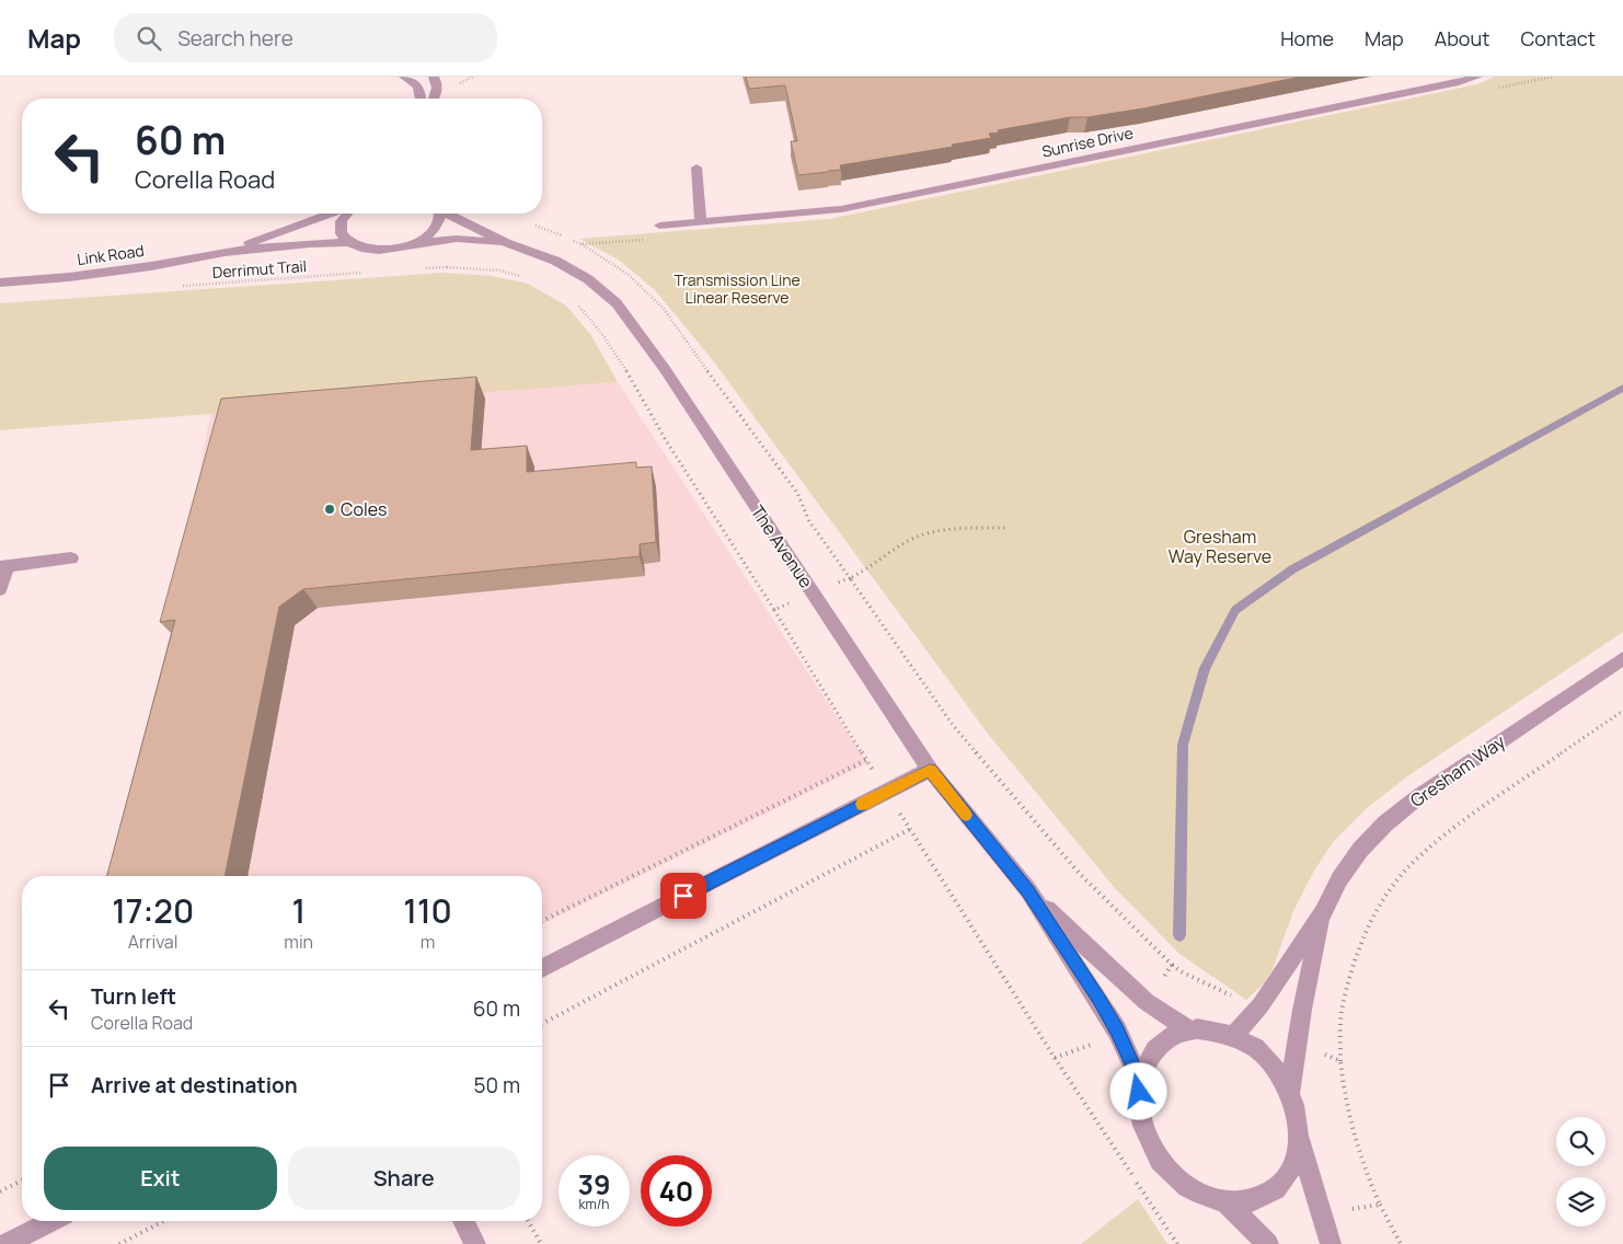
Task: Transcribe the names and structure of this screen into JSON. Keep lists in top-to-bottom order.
{
  "streets": {
    "street": [
      "Sunrise Drive",
      "Link Road",
      "The Avenue",
      "Gresham Way"
    ],
    "path": ["Derrimut Trail"]
  },
  "crossings": [
    ["Link Road", "The Avenue"],
    ["The Avenue", "Gresham Way"]
  ],
  "parks": ["Transmission Line Linear Reserve", "Gresham Way Reserve"],
  "places": ["Coles"],
  "page": {
    "header": "Map",
    "search": "Search here",
    "nav": [
      "Home",
      "Map",
      "About",
      "Contact"
    ],
    "turn": ["60 m", "Corella Road"],
    "eta": [
      "17:20",
      "Arrival",
      "1",
      "min",
      "110",
      "m"
    ],
    "list": [
      {
        "name": "Turn left",
        "note": "Corella Road",
        "value": "60 m"
      },
      {
        "name": "Arrive at destination",
        "value": "50 m"
      }
    ],
    "buttons": ["Exit", "Share"],
    "speed": "39 km/h",
    "limit": "40"
  }
}
